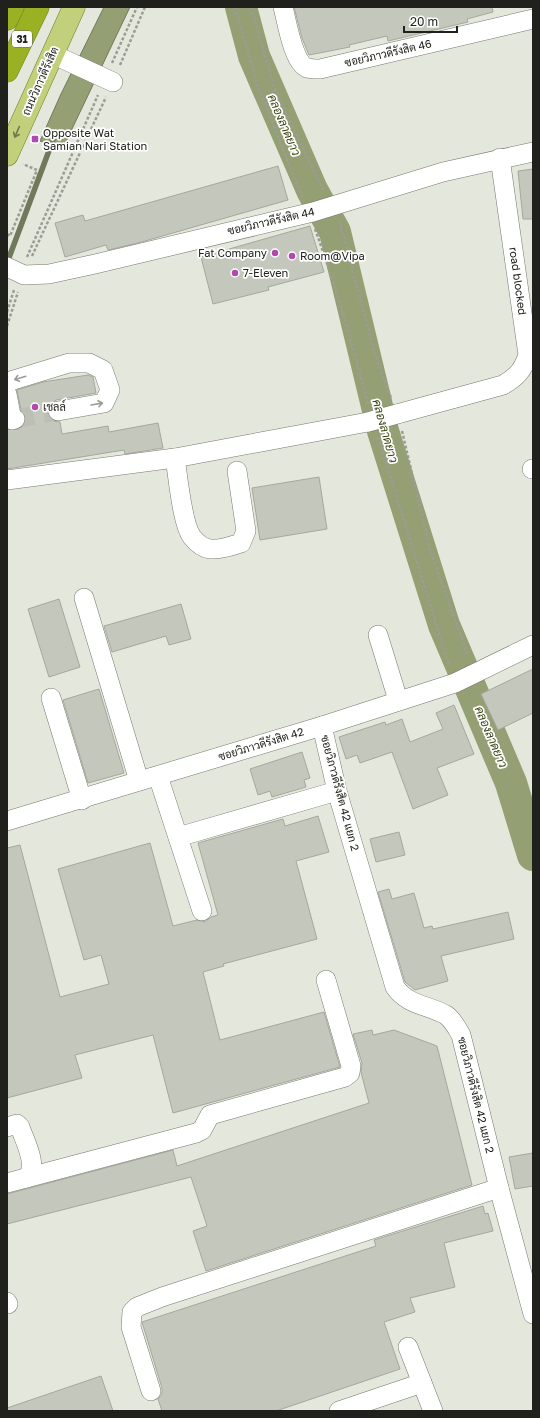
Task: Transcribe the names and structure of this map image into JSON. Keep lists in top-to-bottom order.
{
  "streets": {
    "highway": ["31"],
    "main road": ["ถนนวิภาวดีรังสิต"],
    "street": [
      "ซอยวิภาวดีรังสิต 46",
      "ซอยวิภาวดีรังสิต 44",
      "road blocked",
      "ซอยวิภาวดีรังสิต 42",
      "ซอยวิภาวดีรังสิต 42 แยก 2"
    ]
  },
  "crossings": [
    ["ซอยวิภาวดีรังสิต 44", "road blocked"],
    ["ซอยวิภาวดีรังสิต 42", "ซอยวิภาวดีรังสิต 42 แยก 2"]
  ],
  "one_way": ["ถนนวิภาวดีรังสิต"],
  "water": ["คลองลาดยาว"],
  "places": {
    "transit": ["Opposite Wat Samian Nari Station"],
    "other": [
      "Fat Company",
      "Room@Vipa",
      "7-Eleven",
      "เชลล์"
    ]
  },
  "scale_bar": "20 m"
}
